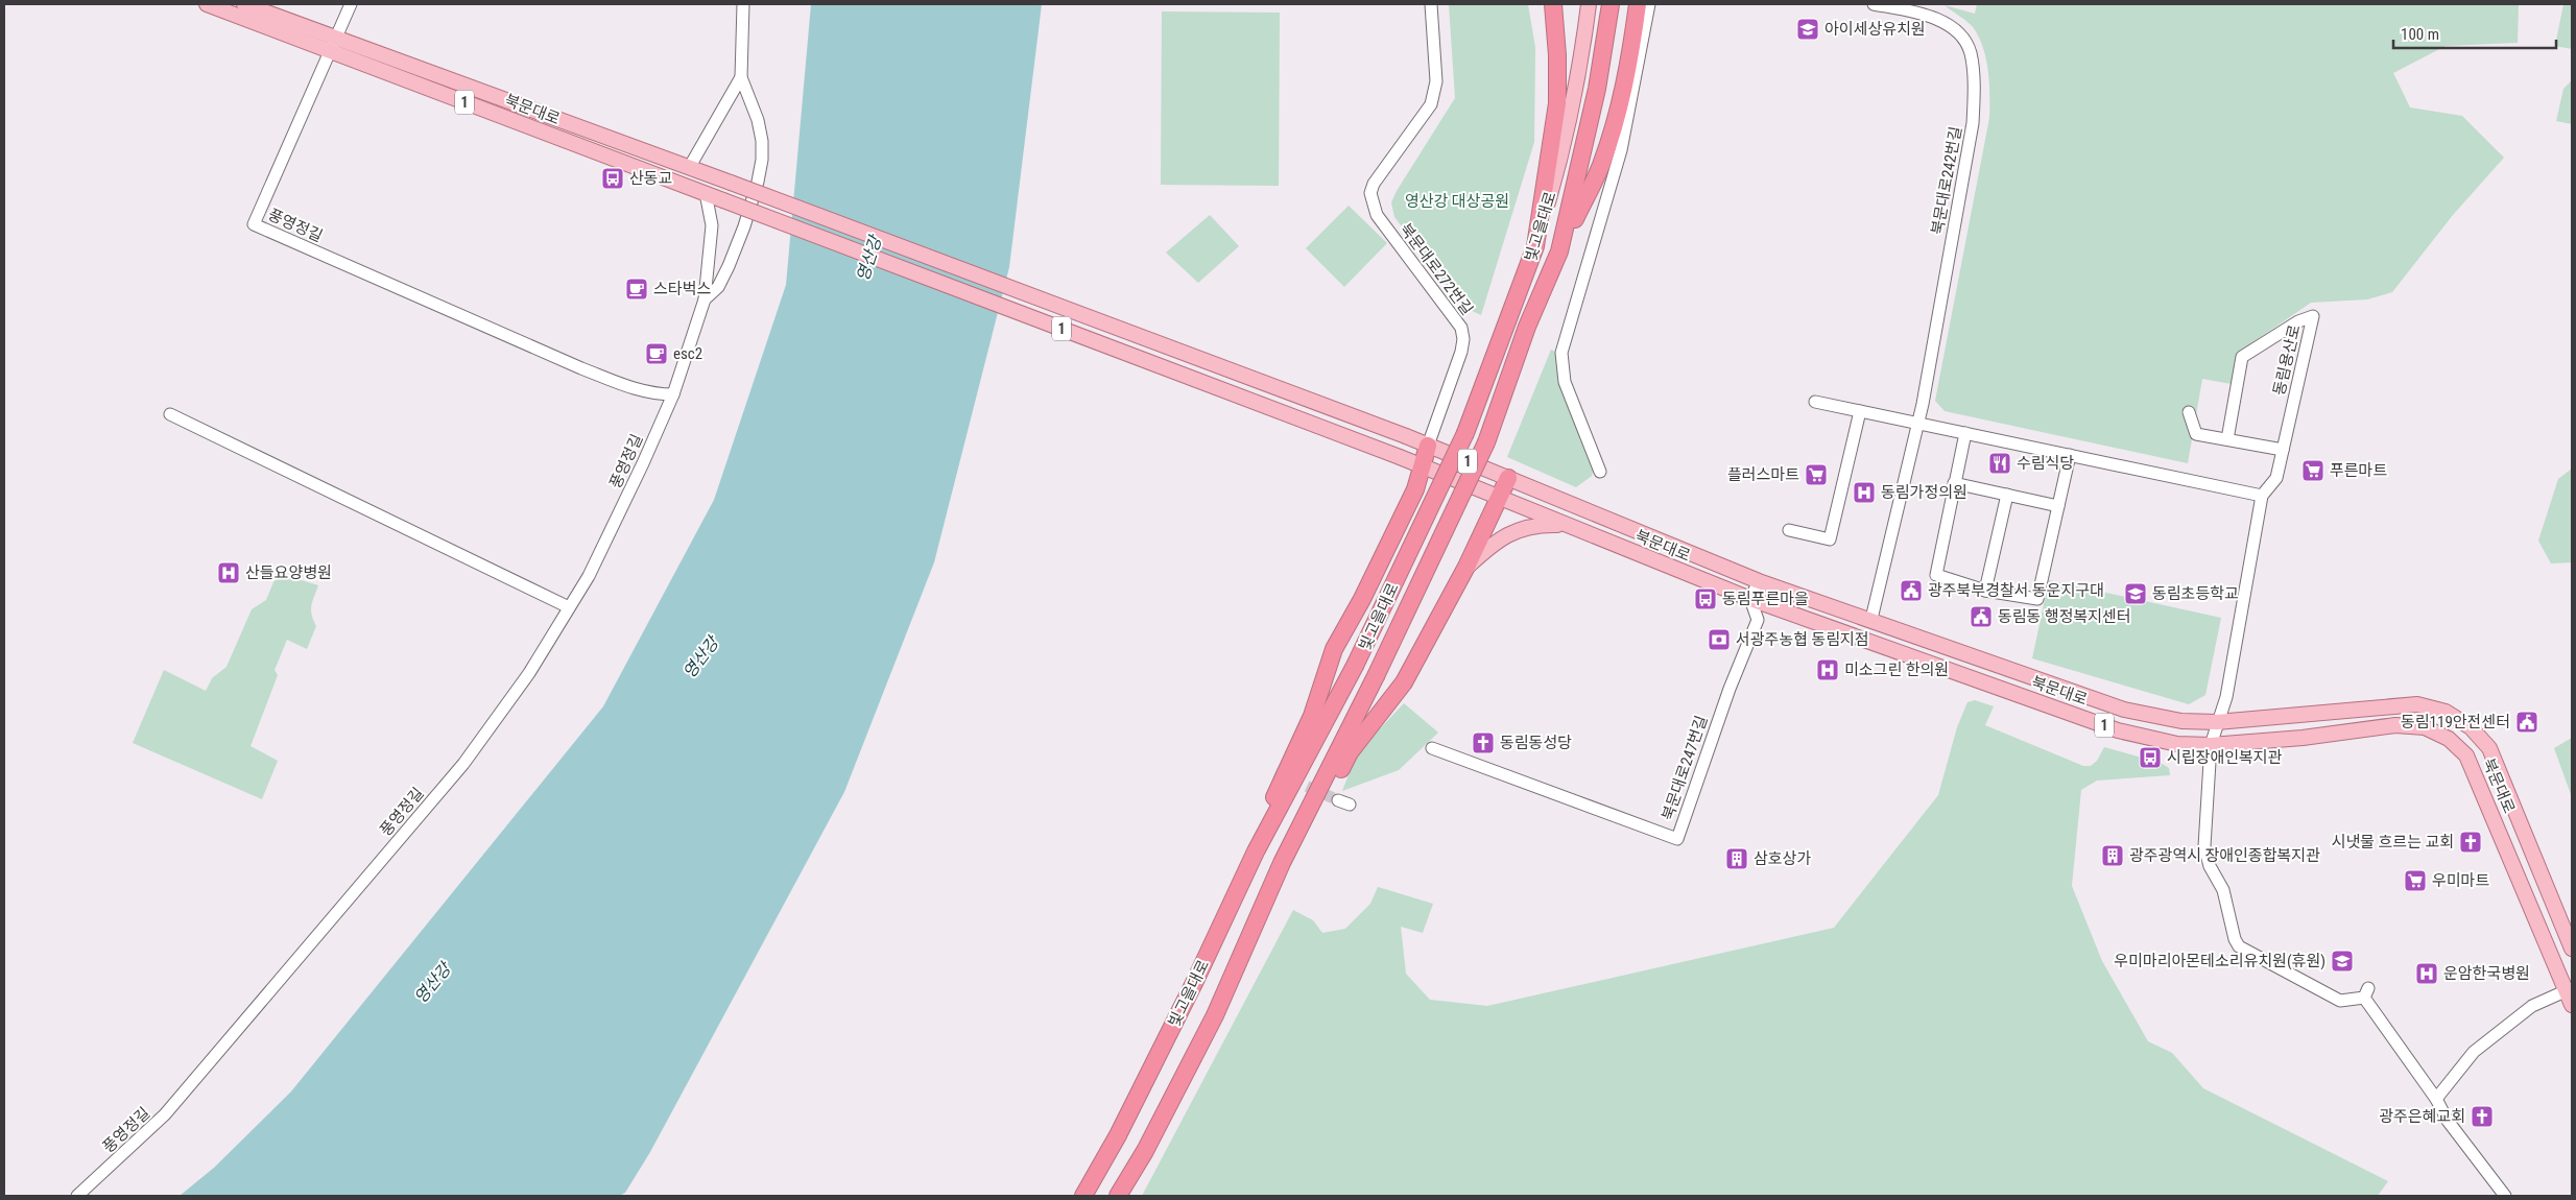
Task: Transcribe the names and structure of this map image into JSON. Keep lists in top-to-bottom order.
{
  "streets": {
    "highway": ["빛고을대로"],
    "main road": ["1", "북문대로"],
    "street": [
      "북문대로242번길",
      "풍영정길",
      "북문대로272번길",
      "동림용산로",
      "북문대로247번길"
    ]
  },
  "crossings": [
    ["북문대로", "북문대로242번길"],
    ["북문대로", "풍영정길"],
    ["북문대로", "북문대로272번길"],
    ["북문대로", "동림용산로"],
    ["북문대로", "북문대로247번길"]
  ],
  "water": ["영산강"],
  "parks": ["영산강 대상공원"],
  "places": {
    "school or university": ["아이세상유치원", "동림초등학교", "우미마리아몬테소리유치원(휴원)"],
    "bus stop": ["산동교", "동림푸른마을", "시립장애인복지관"],
    "cafe": ["스타벅스", "esc2"],
    "restaurant": ["수림식당"],
    "supermarket": ["푸른마트", "플러스마트", "우미마트"],
    "hospital": [
      "동림가정의원",
      "산들요양병원",
      "미소그린 한의원",
      "운암한국병원"
    ],
    "public building": ["광주북부경찰서 동운지구대", "동림동 행정복지센터", "동림119안전센터"],
    "bank": ["서광주농협 동림지점"],
    "church": ["동림동성당", "시냇물 흐르는 교회", "광주은혜교회"],
    "building": ["광주광역시 장애인종합복지관", "삼호상가"]
  },
  "scale_bar": "100 m"
}
